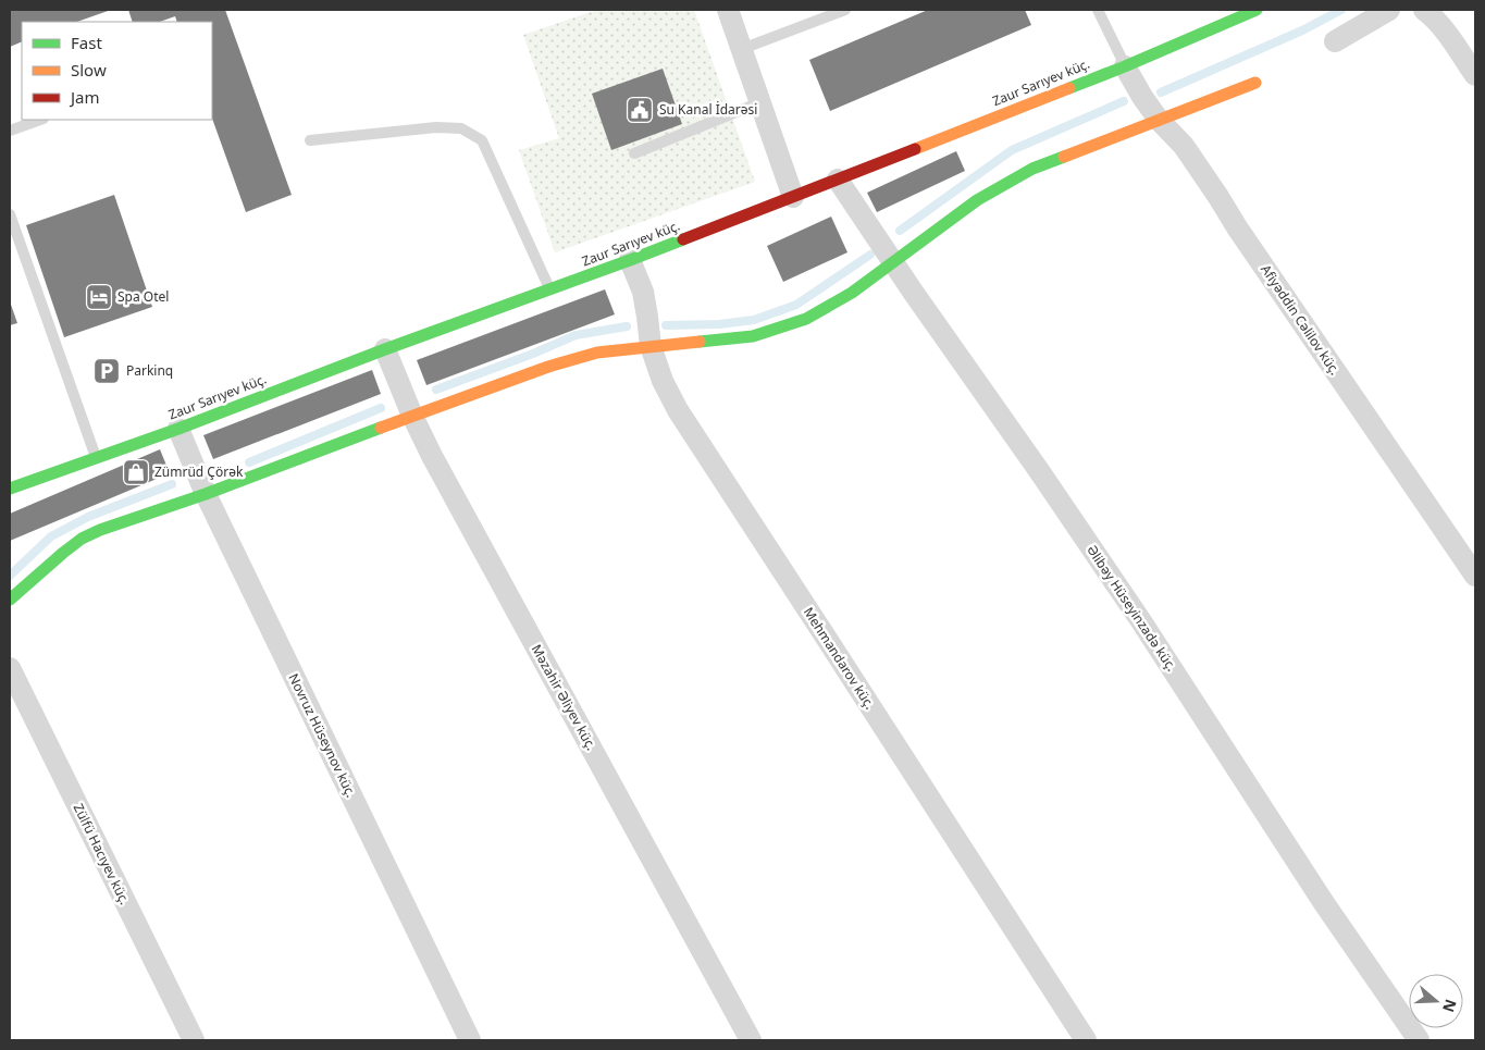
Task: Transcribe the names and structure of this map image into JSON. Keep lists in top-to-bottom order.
{
  "streets": {
    "street": [
      "Zaur Sarıyev küç.",
      "Afiyəddin Cəlilov küç.",
      "Əlibəy Hüseyinzadə küç.",
      "Mehmandarov küç.",
      "Məzahir Əliyev küç.",
      "Novruz Hüseynov küç.",
      "Zülfü Hacıyev küç."
    ]
  },
  "crossings": [
    ["Zaur Sarıyev küç.", "Afiyəddin Cəlilov küç."],
    ["Zaur Sarıyev küç.", "Əlibəy Hüseyinzadə küç."],
    ["Zaur Sarıyev küç.", "Mehmandarov küç."],
    ["Zaur Sarıyev küç.", "Məzahir Əliyev küç."],
    ["Zaur Sarıyev küç.", "Novruz Hüseynov küç."]
  ],
  "places": {
    "public building": ["Su Kanal İdarəsi"],
    "hotel": ["Spa Otel"],
    "parking": ["Parkinq"],
    "shop": ["Zümrüd Çörək"]
  },
  "legend": ["Fast", "Slow", "Jam"],
  "north": "right"
}
